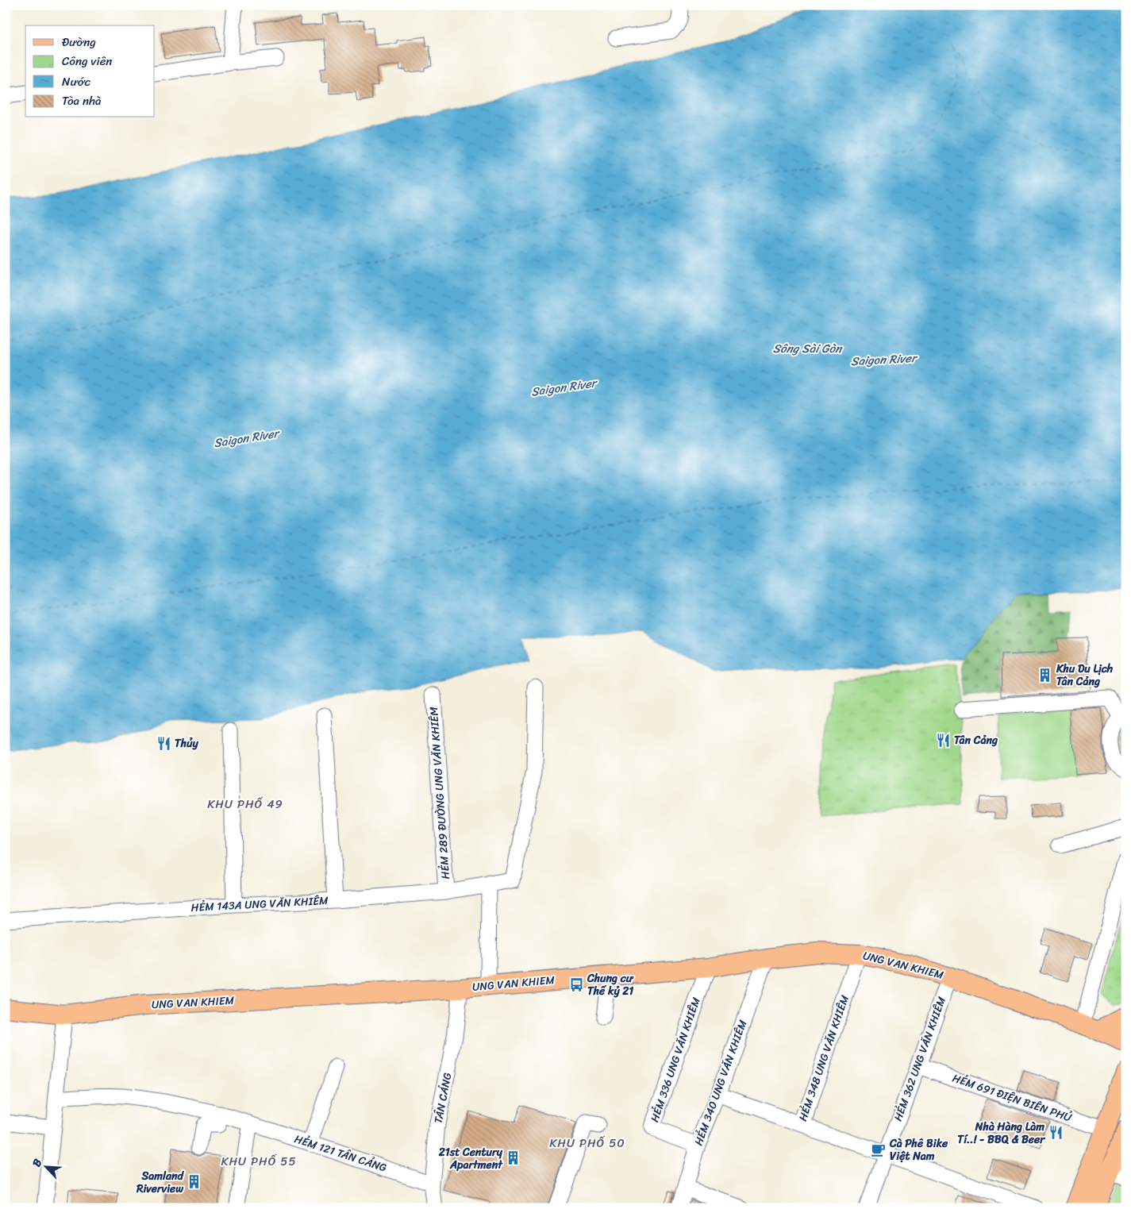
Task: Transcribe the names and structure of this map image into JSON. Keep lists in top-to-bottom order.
{
  "streets": {
    "main road": ["UNG VAN KHIEM"],
    "street": [
      "HẺM 289 ĐƯỜNG UNG VĂN KHIÊM",
      "HẺM 143A UNG VĂN KHIÊM",
      "HẺM 348 UNG VĂN KHIÊM",
      "HẺM 362 UNG VĂN KHIÊM",
      "HẺM 336 UNG VĂN KHIÊM",
      "HẺM 340 UNG VĂN KHIÊM",
      "TÂN CẢNG",
      "HẺM 691 ĐIỆN BIÊN PHỦ",
      "HẺM 121 TÂN CẢNG"
    ]
  },
  "crossings": [
    ["HẺM 289 ĐƯỜNG UNG VĂN KHIÊM", "HẺM 143A UNG VĂN KHIÊM"],
    ["UNG VAN KHIEM", "HẺM 348 UNG VĂN KHIÊM"],
    ["UNG VAN KHIEM", "HẺM 362 UNG VĂN KHIÊM"],
    ["UNG VAN KHIEM", "HẺM 336 UNG VĂN KHIÊM"],
    ["UNG VAN KHIEM", "HẺM 340 UNG VĂN KHIÊM"],
    ["UNG VAN KHIEM", "TÂN CẢNG"],
    ["HẺM 348 UNG VĂN KHIÊM", "HẺM 340 UNG VĂN KHIÊM"],
    ["HẺM 362 UNG VĂN KHIÊM", "HẺM 691 ĐIỆN BIÊN PHỦ"],
    ["HẺM 336 UNG VĂN KHIÊM", "HẺM 340 UNG VĂN KHIÊM"],
    ["TÂN CẢNG", "HẺM 121 TÂN CẢNG"]
  ],
  "districts": ["KHU PHỐ 49", "KHU PHỐ 50", "KHU PHỐ 55"],
  "water": ["Sông Sài Gòn", "Saigon River"],
  "places": {
    "building": ["Khu Du Lịch Tân Cảng", "21st Century Apartment", "Samland Riverview"],
    "restaurant": ["Tân Cảng", "Thủy", "Nhà Hàng Làm Tí..! - BBQ & Beer"],
    "bus stop": ["Chung cư Thế kỷ 21"],
    "cafe": ["Cà Phê Bike Việt Nam"]
  },
  "legend": [
    "Đường",
    "Công viên",
    "Nước",
    "Tòa nhà"
  ],
  "north": "top left"
}
